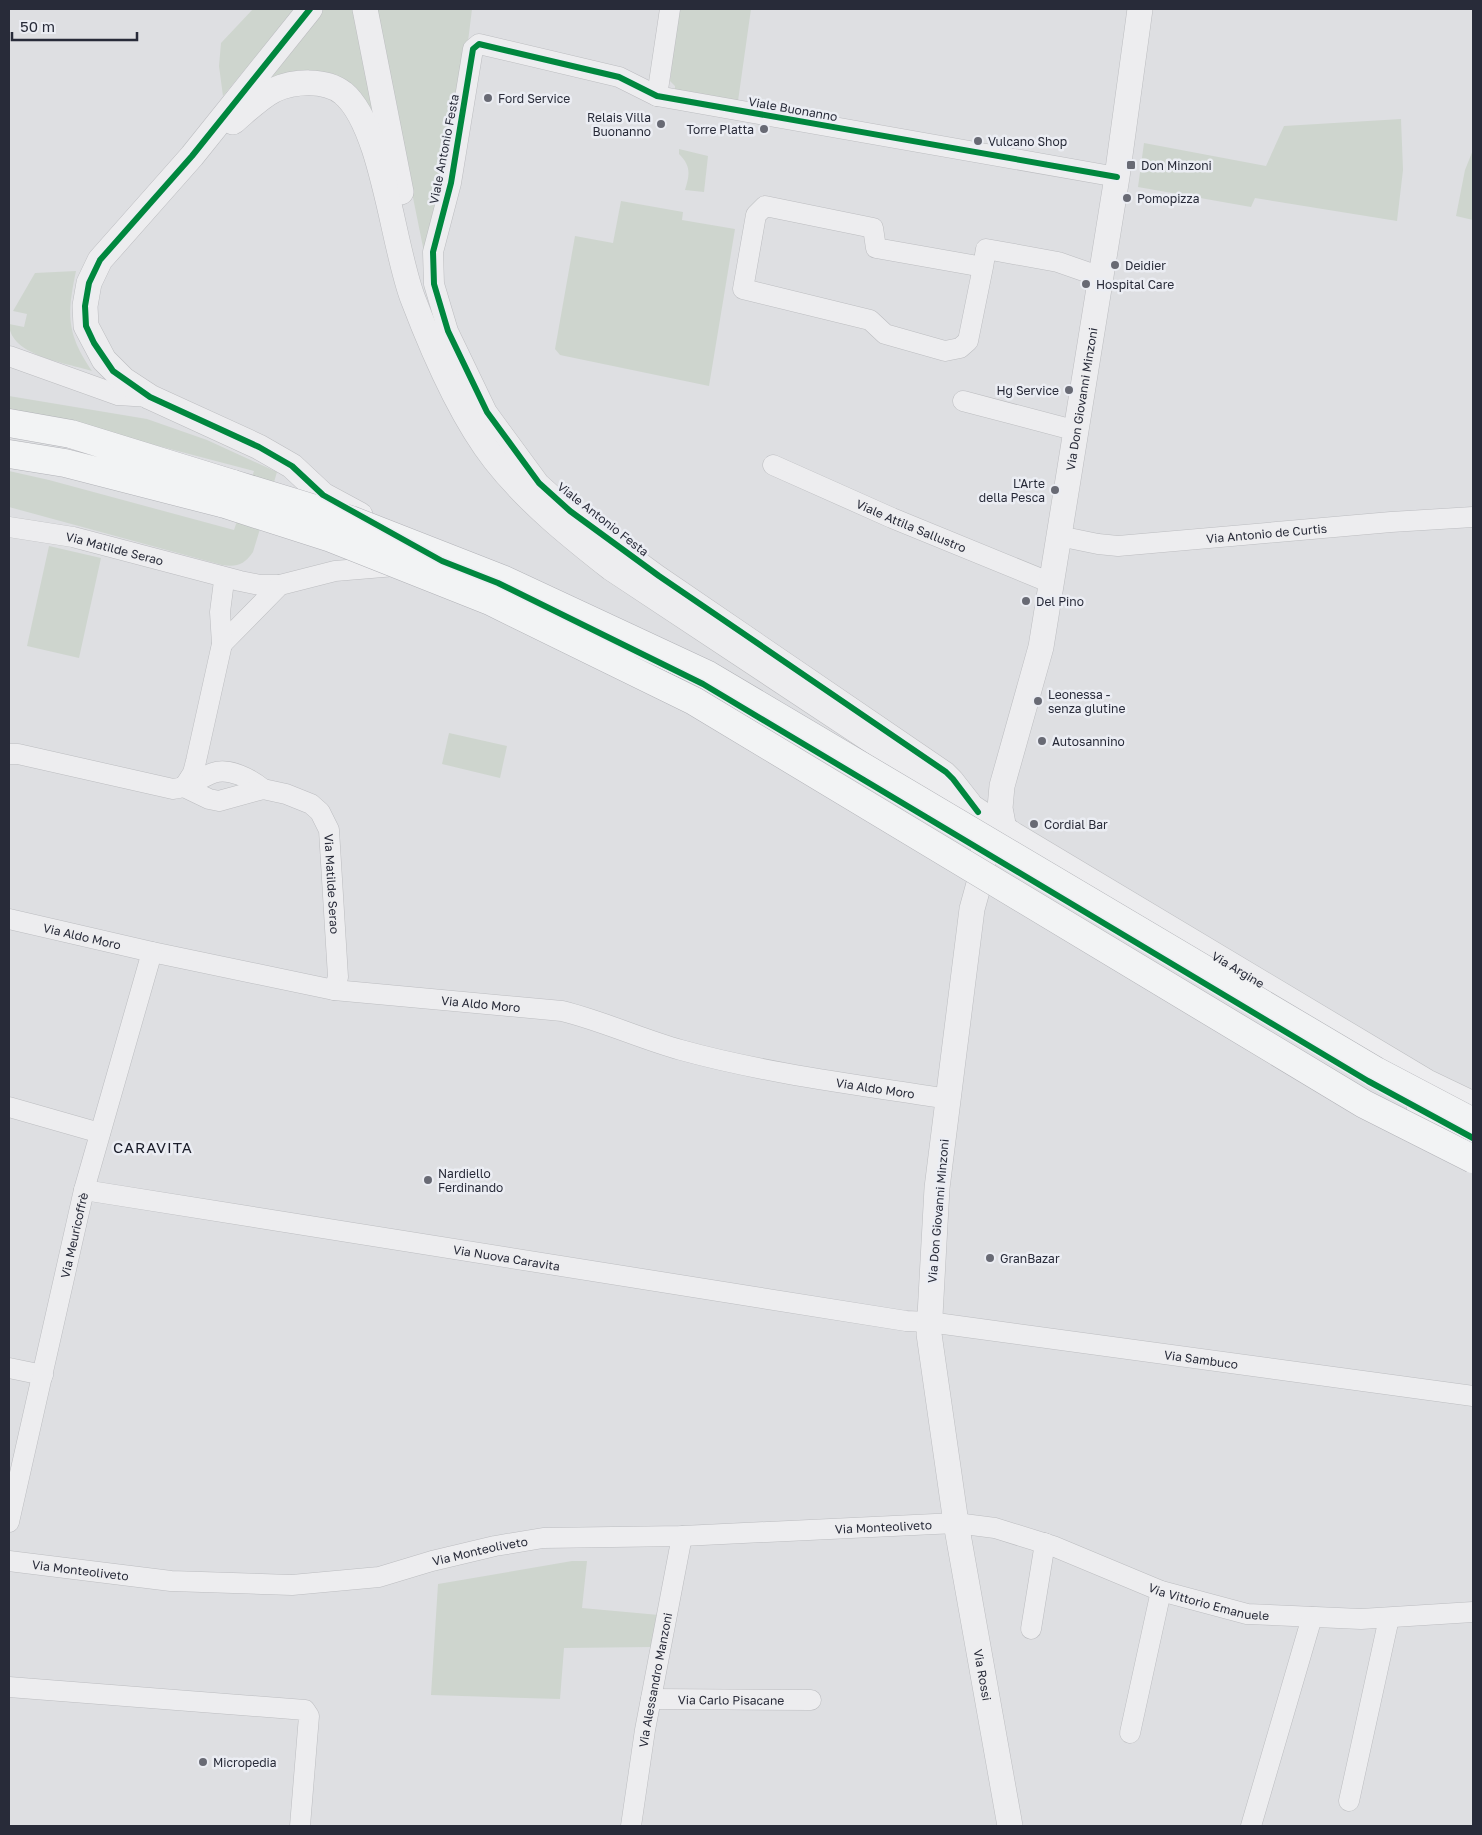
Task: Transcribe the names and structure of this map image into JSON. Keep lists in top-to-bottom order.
{
  "streets": {
    "street": [
      "Viale Buonanno",
      "Viale Antonio Festa",
      "Via Don Giovanni Minzoni",
      "Viale Attila Sallustro",
      "Via Antonio de Curtis",
      "Via Matilde Serao",
      "Via Aldo Moro",
      "Via Argine",
      "Via Meuricoffrè",
      "Via Nuova Caravita",
      "Via Sambuco",
      "Via Monteoliveto",
      "Via Vittorio Emanuele",
      "Via Rossi",
      "Via Alessandro Manzoni",
      "Via Carlo Pisacane"
    ]
  },
  "crossings": [
    ["Viale Buonanno", "Viale Antonio Festa"],
    ["Viale Buonanno", "Via Don Giovanni Minzoni"],
    ["Viale Antonio Festa", "Via Don Giovanni Minzoni"],
    ["Viale Antonio Festa", "Via Argine"],
    ["Via Don Giovanni Minzoni", "Viale Attila Sallustro"],
    ["Via Don Giovanni Minzoni", "Via Antonio de Curtis"],
    ["Via Don Giovanni Minzoni", "Via Aldo Moro"],
    ["Via Don Giovanni Minzoni", "Via Argine"],
    ["Via Don Giovanni Minzoni", "Via Nuova Caravita"],
    ["Via Don Giovanni Minzoni", "Via Sambuco"],
    ["Via Don Giovanni Minzoni", "Via Monteoliveto"],
    ["Via Don Giovanni Minzoni", "Via Vittorio Emanuele"],
    ["Via Don Giovanni Minzoni", "Via Rossi"],
    ["Via Matilde Serao", "Via Aldo Moro"],
    ["Via Aldo Moro", "Via Meuricoffrè"],
    ["Via Meuricoffrè", "Via Nuova Caravita"],
    ["Via Nuova Caravita", "Via Sambuco"],
    ["Via Monteoliveto", "Via Vittorio Emanuele"],
    ["Via Monteoliveto", "Via Rossi"],
    ["Via Monteoliveto", "Via Alessandro Manzoni"],
    ["Via Vittorio Emanuele", "Via Rossi"],
    ["Via Alessandro Manzoni", "Via Carlo Pisacane"]
  ],
  "districts": ["CARAVITA"],
  "places": {
    "other": [
      "Ford Service",
      "Relais Villa Buonanno",
      "Torre Platta",
      "Vulcano Shop",
      "Pomopizza",
      "Deidier",
      "Hospital Care",
      "Hg Service",
      "L'Arte della Pesca",
      "Del Pino",
      "Leonessa - senza glutine",
      "Autosannino",
      "Cordial Bar",
      "Nardiello Ferdinando",
      "GranBazar",
      "Micropedia"
    ],
    "transit": ["Don Minzoni"]
  },
  "scale_bar": "50 m"
}
